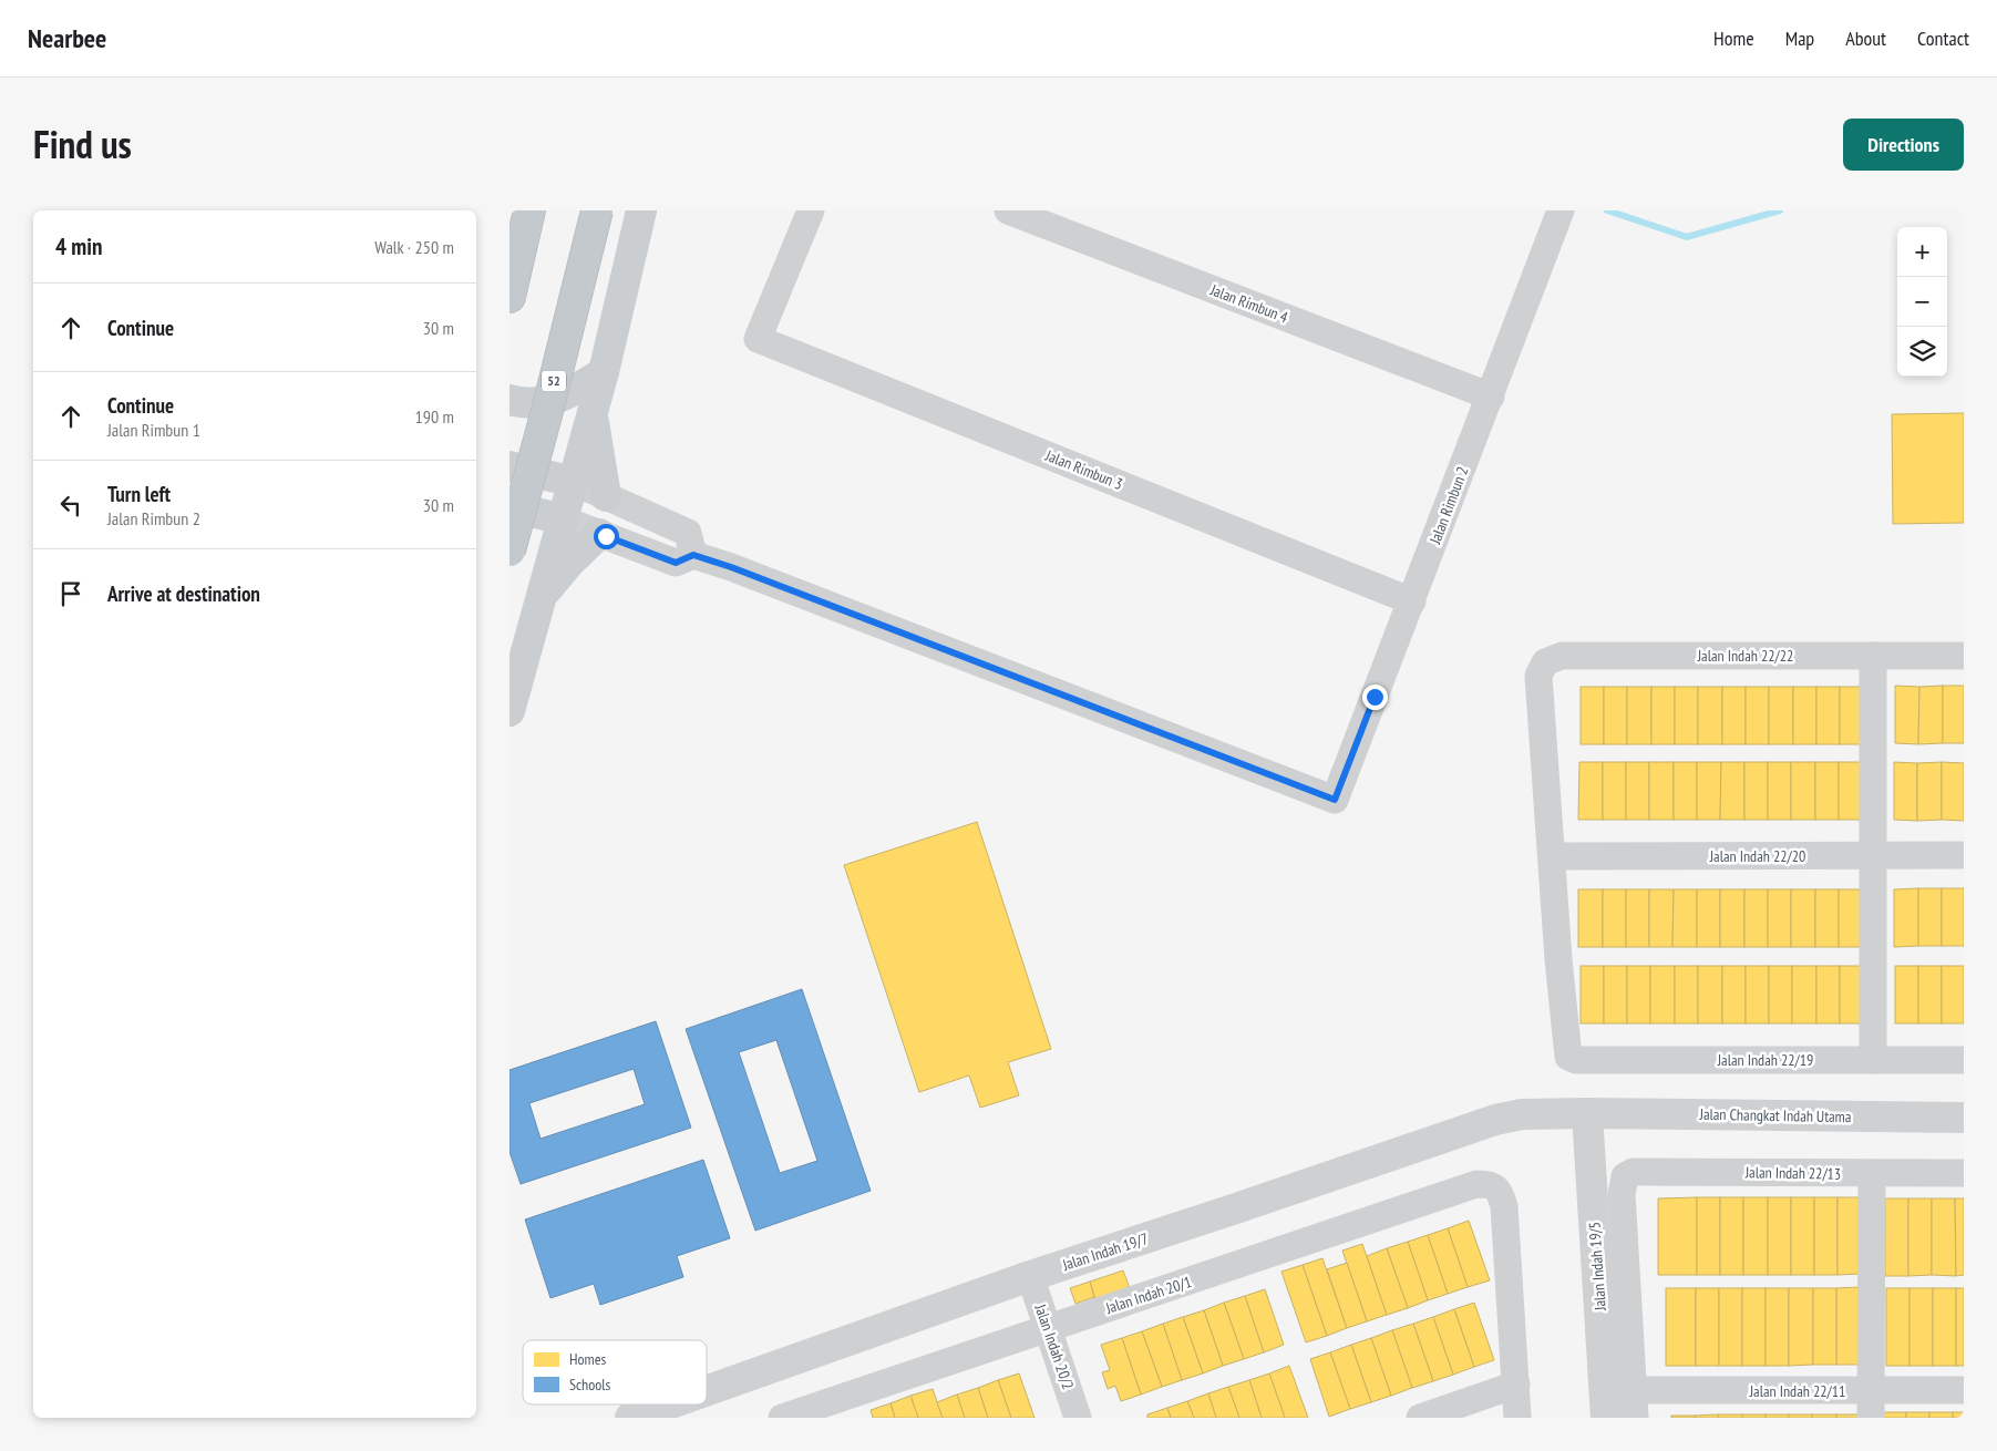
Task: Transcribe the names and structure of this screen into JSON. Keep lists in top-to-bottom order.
{
  "streets": {
    "highway": ["52"],
    "street": [
      "Jalan Rimbun 4",
      "Jalan Rimbun 3",
      "Jalan Rimbun 2",
      "Jalan Indah 22/22",
      "Jalan Indah 22/20",
      "Jalan Indah 22/19",
      "Jalan Changkat Indah Utama",
      "Jalan Indah 22/13",
      "Jalan Indah 19/7",
      "Jalan Indah 19/5",
      "Jalan Indah 20/1",
      "Jalan Indah 20/2",
      "Jalan Indah 22/11"
    ]
  },
  "crossings": [
    ["Jalan Rimbun 4", "Jalan Rimbun 2"],
    ["Jalan Rimbun 3", "Jalan Rimbun 2"],
    ["Jalan Indah 22/22", "Jalan Indah 22/20"],
    ["Jalan Indah 22/22", "Jalan Indah 22/19"],
    ["Jalan Indah 22/20", "Jalan Indah 22/19"],
    ["Jalan Changkat Indah Utama", "Jalan Indah 19/7"],
    ["Jalan Changkat Indah Utama", "Jalan Indah 19/5"],
    ["Jalan Indah 22/13", "Jalan Indah 22/11"],
    ["Jalan Indah 19/7", "Jalan Indah 19/5"],
    ["Jalan Indah 19/7", "Jalan Indah 20/2"],
    ["Jalan Indah 20/1", "Jalan Indah 20/2"]
  ],
  "legend": ["Homes", "Schools"],
  "page": {
    "header": "Nearbee",
    "nav": [
      "Home",
      "Map",
      "About",
      "Contact"
    ],
    "title": "Find us",
    "buttons": "Directions",
    "heading": ["4 min", "Walk · 250 m"],
    "map_buttons": ["+", "−"],
    "list": [
      ["Continue", "30 m"],
      ["Continue", "Jalan Rimbun 1", "190 m"],
      ["Turn left", "Jalan Rimbun 2", "30 m"],
      "Arrive at destination"
    ]
  }
}
